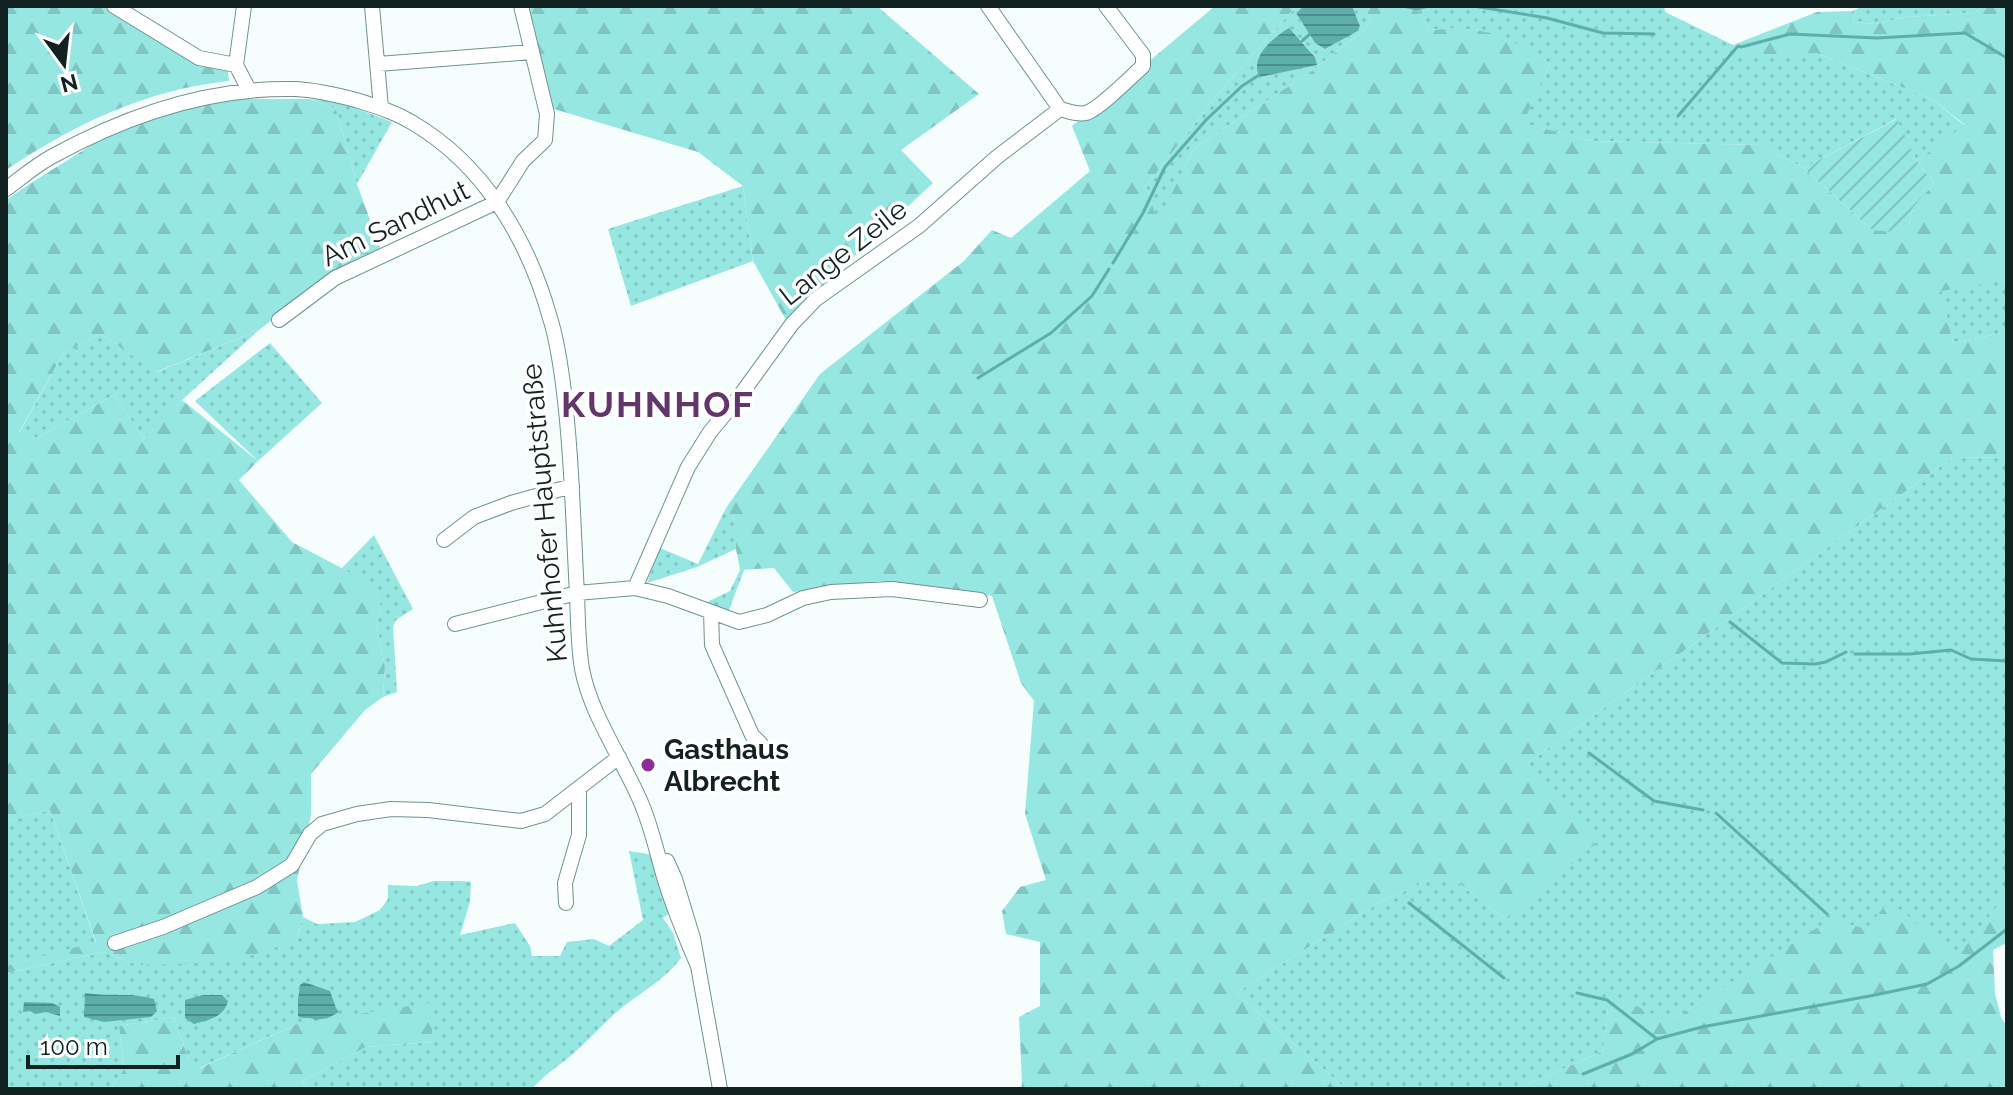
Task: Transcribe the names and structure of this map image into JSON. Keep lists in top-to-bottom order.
{
  "streets": {
    "street": ["Am Sandhut", "Lange Zeile", "Kuhnhofer Hauptstraße"]
  },
  "crossings": [
    ["Am Sandhut", "Kuhnhofer Hauptstraße"]
  ],
  "districts": ["KUHNHOF"],
  "places": ["Gasthaus Albrecht"],
  "scale_bar": "100 m",
  "north": "bottom"
}
